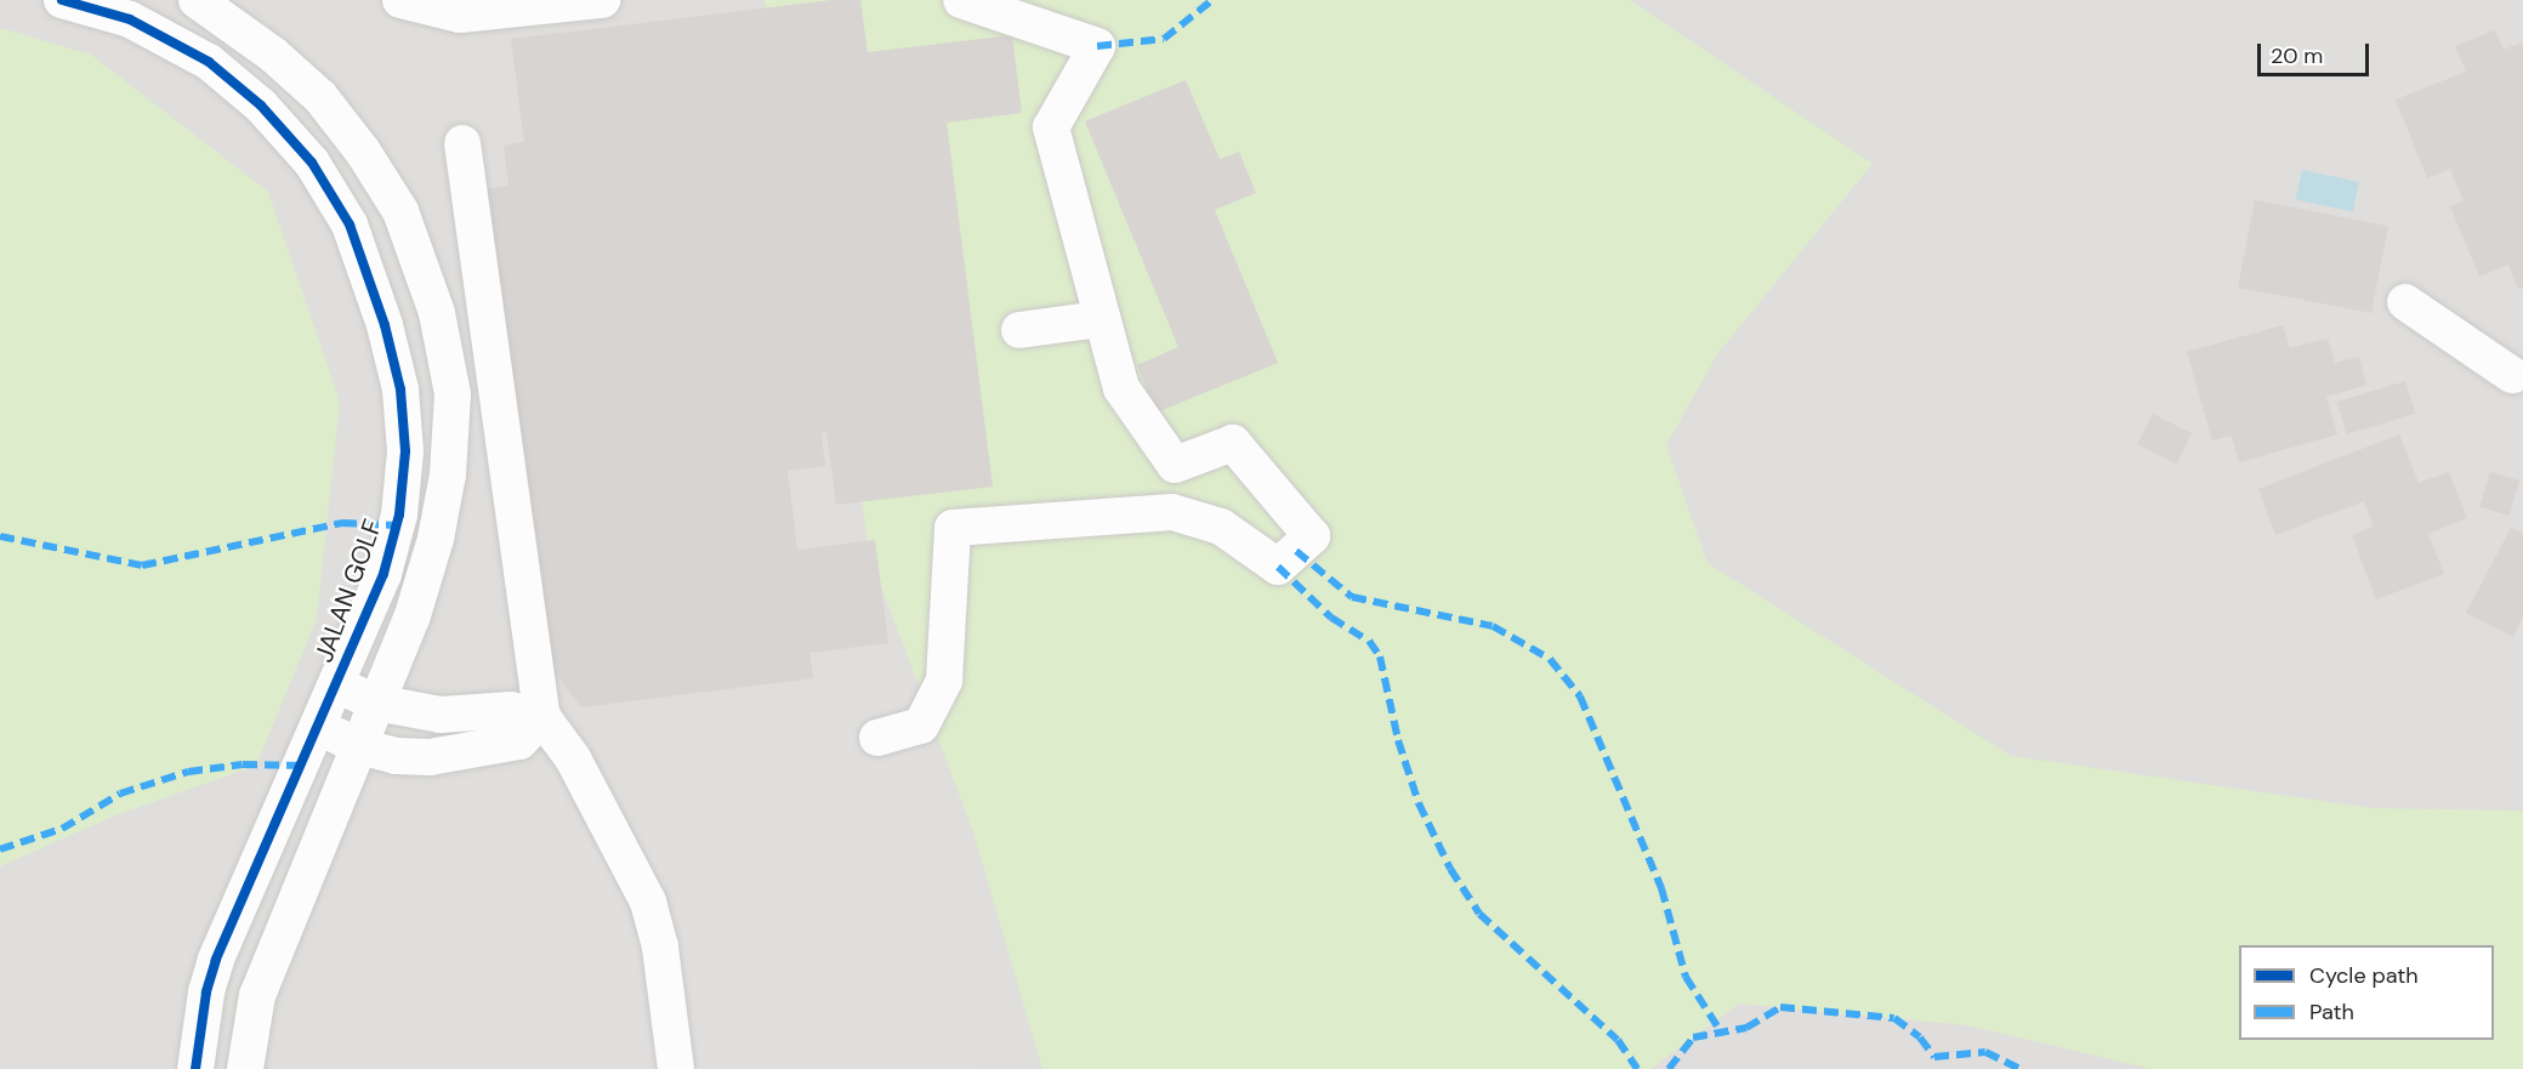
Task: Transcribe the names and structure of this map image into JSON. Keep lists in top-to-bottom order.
{
  "streets": {
    "street": ["JALAN GOLF"]
  },
  "legend": ["Cycle path", "Path"],
  "scale_bar": "20 m"
}
